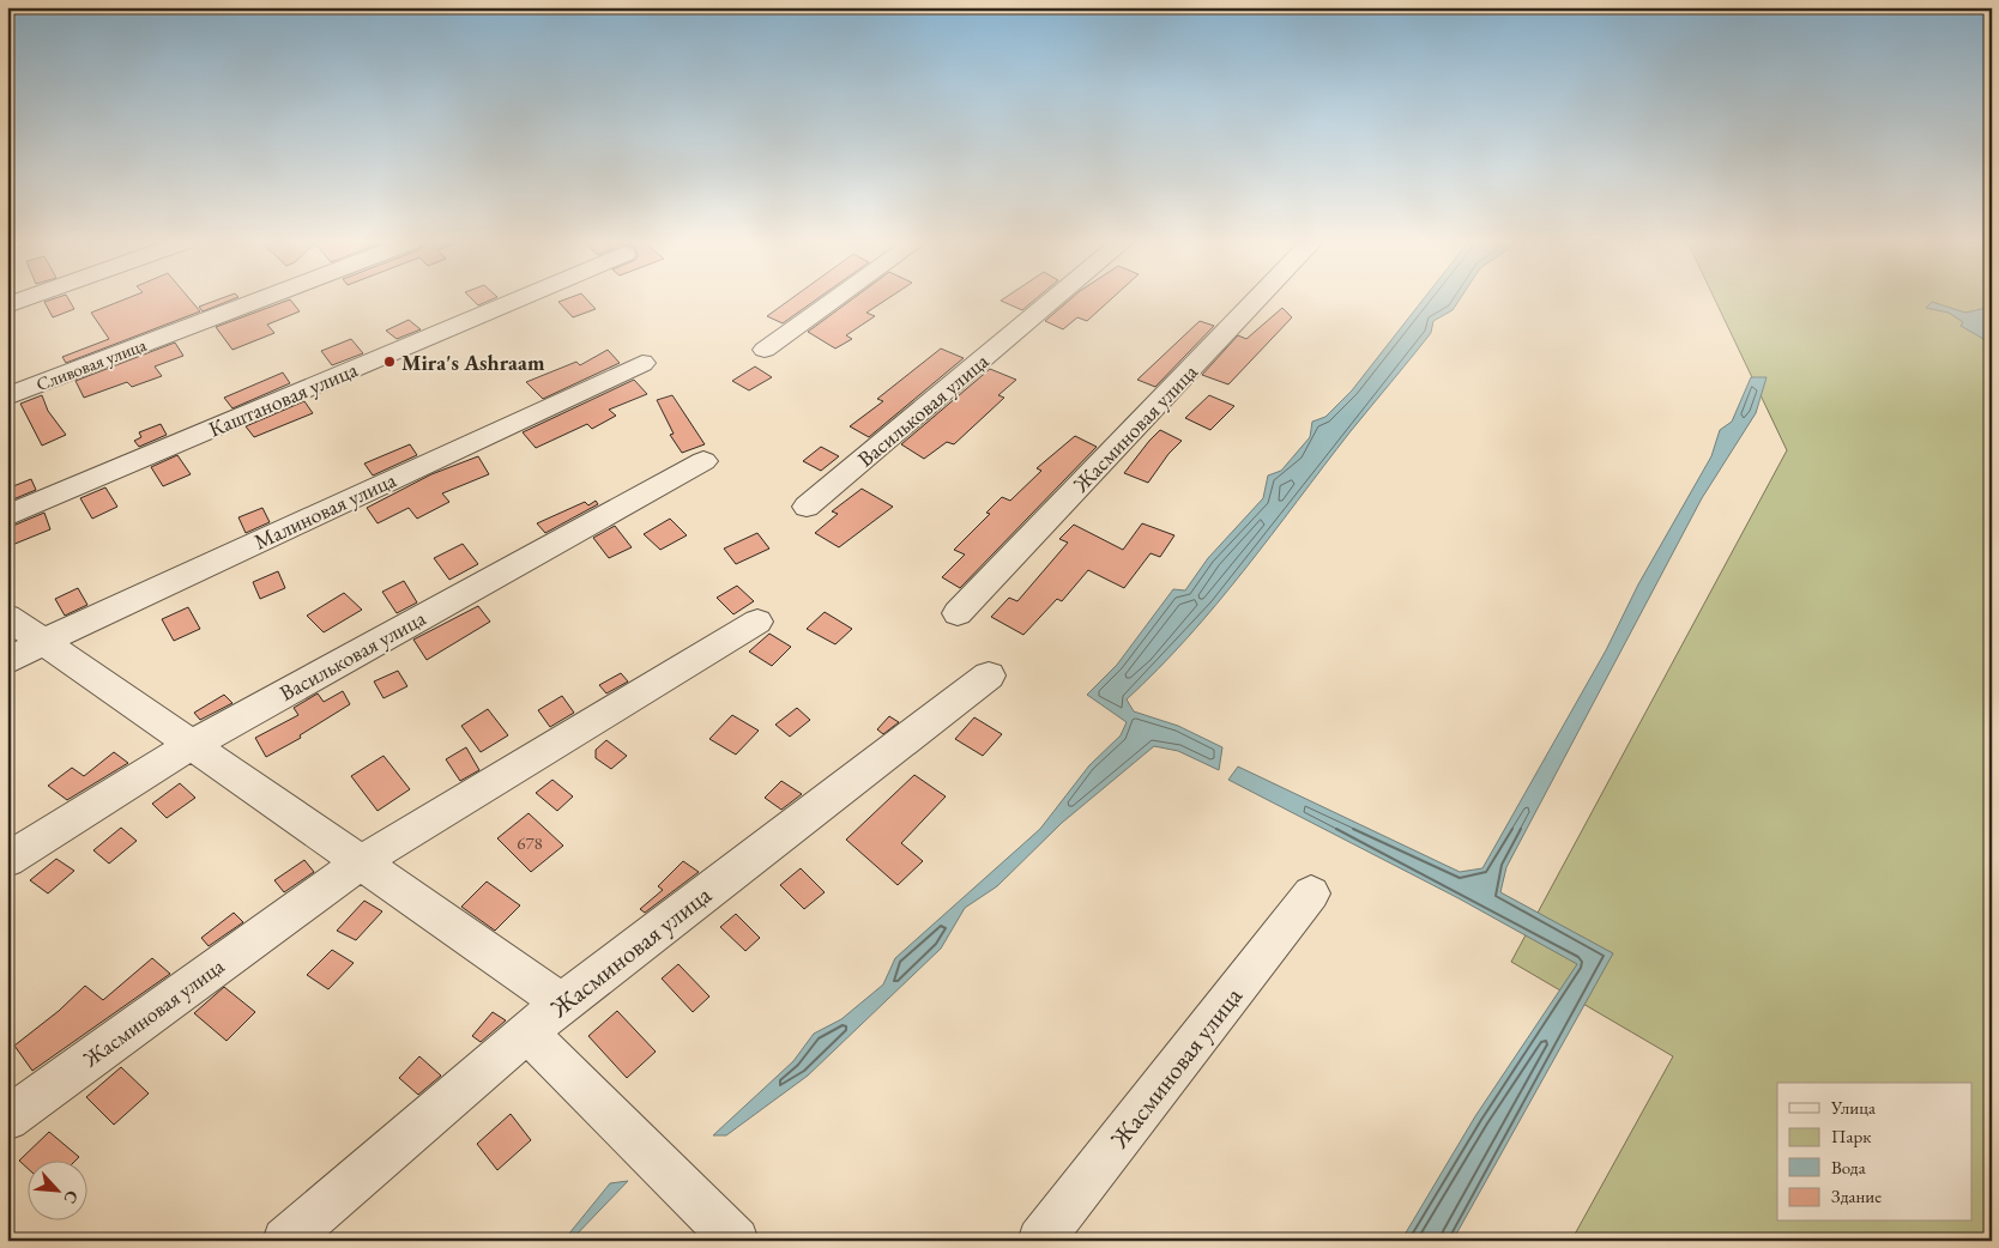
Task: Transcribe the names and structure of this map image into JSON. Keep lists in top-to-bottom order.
{
  "streets": {
    "street": [
      "Сливовая улица",
      "Каштановая улица",
      "Васильковая улица",
      "Жасминовая улица",
      "Малиновая улица"
    ]
  },
  "places": ["Mira's Ashraam"],
  "house_numbers": ["678"],
  "legend": [
    "Улица",
    "Парк",
    "Вода",
    "Здание"
  ],
  "north": "bottom right"
}
